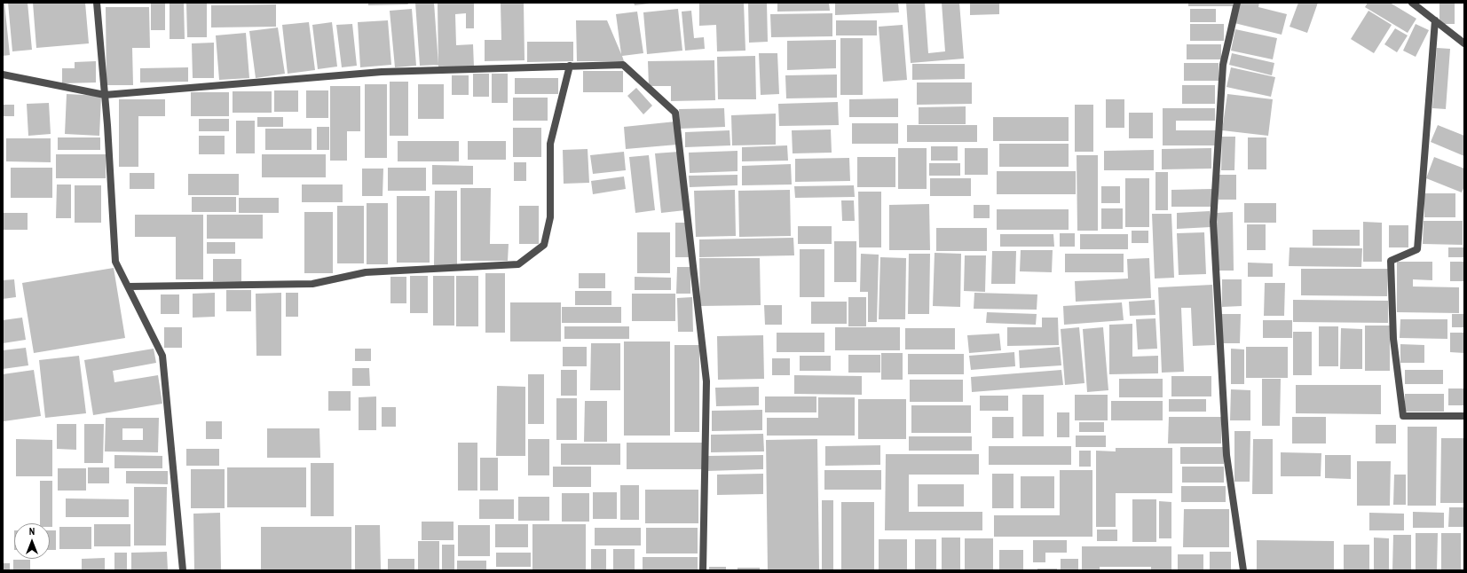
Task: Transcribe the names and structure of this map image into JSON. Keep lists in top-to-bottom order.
{
  "north": "top"
}
